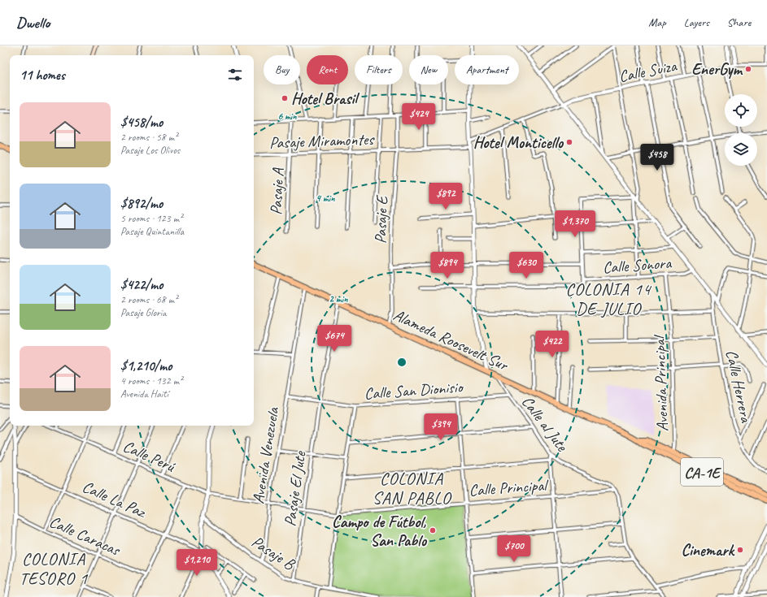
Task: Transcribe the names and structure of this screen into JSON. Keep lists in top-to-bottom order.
{
  "streets": {
    "highway": ["Alameda Roosevelt Sur", "CA-1E"],
    "street": [
      "Calle Suiza",
      "Pasaje Miramontes",
      "Pasaje A",
      "Pasaje E",
      "Calle Sonora",
      "Avenida Principal",
      "Calle Herrera",
      "Calle San Dionisio",
      "Calle al Jute",
      "Calle Perú",
      "Avenida Venezuela",
      "Calle Principal",
      "Pasaje El Jute",
      "Calle La Paz",
      "Calle Caracas",
      "Pasaje B"
    ]
  },
  "crossings": [
    ["Pasaje Miramontes", "Pasaje A"],
    ["Pasaje Miramontes", "Pasaje E"],
    ["Pasaje E", "Alameda Roosevelt Sur"],
    ["Calle Sonora", "Avenida Principal"],
    ["Alameda Roosevelt Sur", "Calle al Jute"],
    ["Alameda Roosevelt Sur", "CA-1E"],
    ["Alameda Roosevelt Sur", "Pasaje El Jute"],
    ["Avenida Principal", "CA-1E"],
    ["Calle San Dionisio", "Calle al Jute"],
    ["Calle San Dionisio", "Avenida Venezuela"],
    ["Calle San Dionisio", "Pasaje El Jute"],
    ["Calle al Jute", "Calle Principal"],
    ["Calle Perú", "Calle Principal"],
    ["Avenida Venezuela", "Calle Principal"],
    ["Avenida Venezuela", "Pasaje B"],
    ["Calle Principal", "Pasaje El Jute"],
    ["Pasaje El Jute", "Pasaje B"]
  ],
  "districts": ["COLONIA 14 DE JULIO", "COLONIA SAN PABLO", "COLONIA TESORO 1"],
  "places": [
    "EnerGym",
    "Hotel Brasil",
    "Hotel Monticello",
    "Campo de Fútbol, San Pablo",
    "Cinemark"
  ],
  "page": {
    "header": "Dwello",
    "nav": ["Map", "Layers", "Share"],
    "chip": [
      "Buy",
      "Rent",
      "Filters",
      "New",
      "Apartment"
    ],
    "heading": "11 homes",
    "list": [
      {
        "name": "$458/mo",
        "note": "2 rooms · 58 m² · Pasaje Los Olivos"
      },
      {
        "name": "$892/mo",
        "note": "5 rooms · 123 m² · Pasaje Quintanilla"
      },
      {
        "name": "$422/mo",
        "note": "2 rooms · 68 m² · Pasaje Gloria"
      },
      {
        "name": "$1,210/mo",
        "note": "4 rooms · 132 m² · Avenida Haití"
      }
    ],
    "price": [
      "$424",
      "$458",
      "$892",
      "$1,370",
      "$894",
      "$630",
      "$674",
      "$422",
      "$394",
      "$700",
      "$1,210"
    ]
  },
  "rings": ["6 min", "4 min", "2 min"]
}
